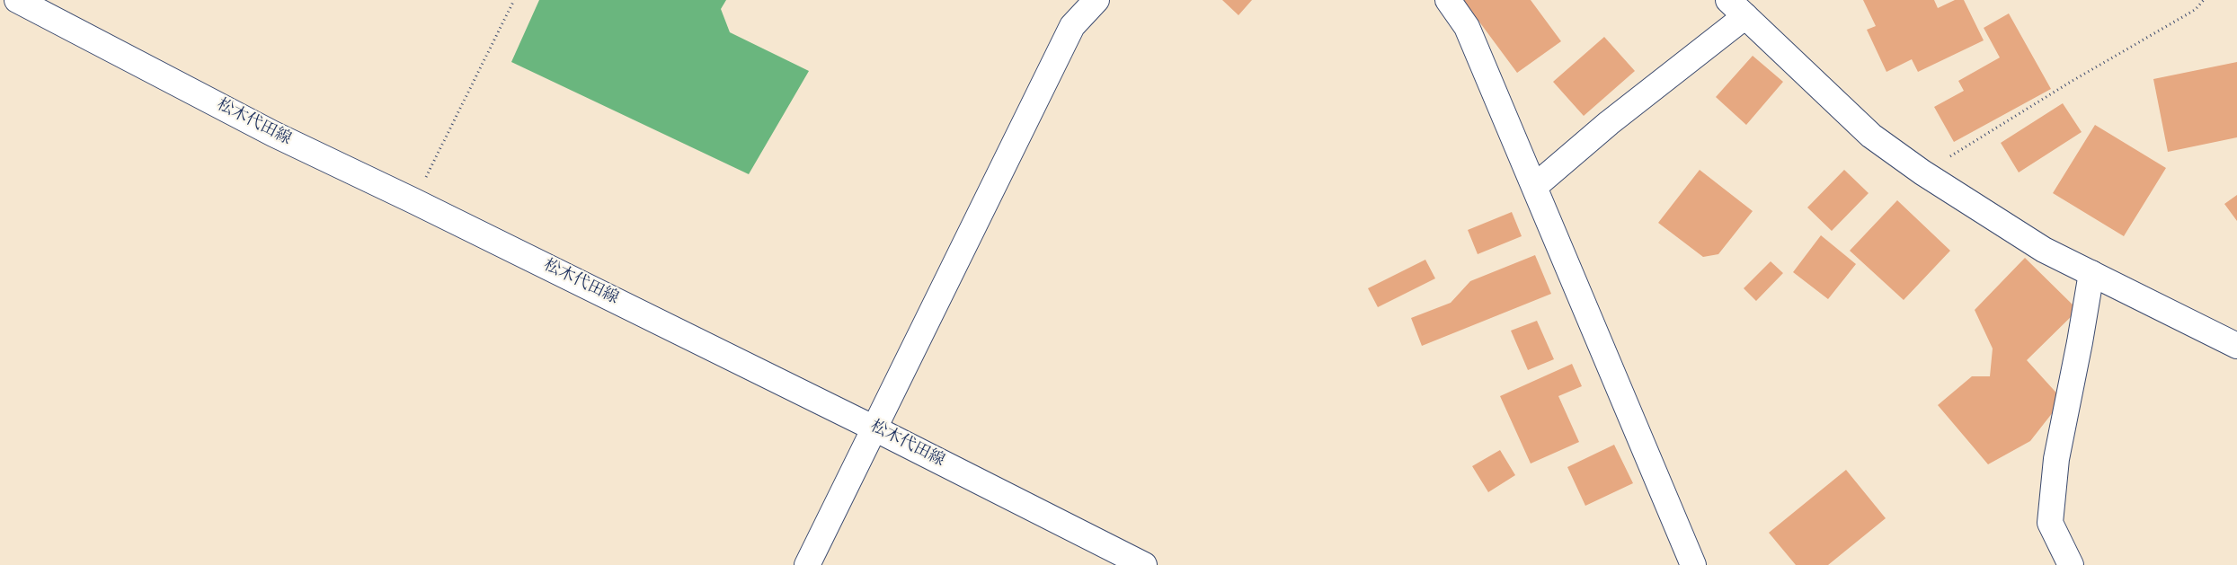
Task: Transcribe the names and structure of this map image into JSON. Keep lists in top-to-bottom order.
{
  "streets": {
    "street": ["松木代田線"]
  }
}
